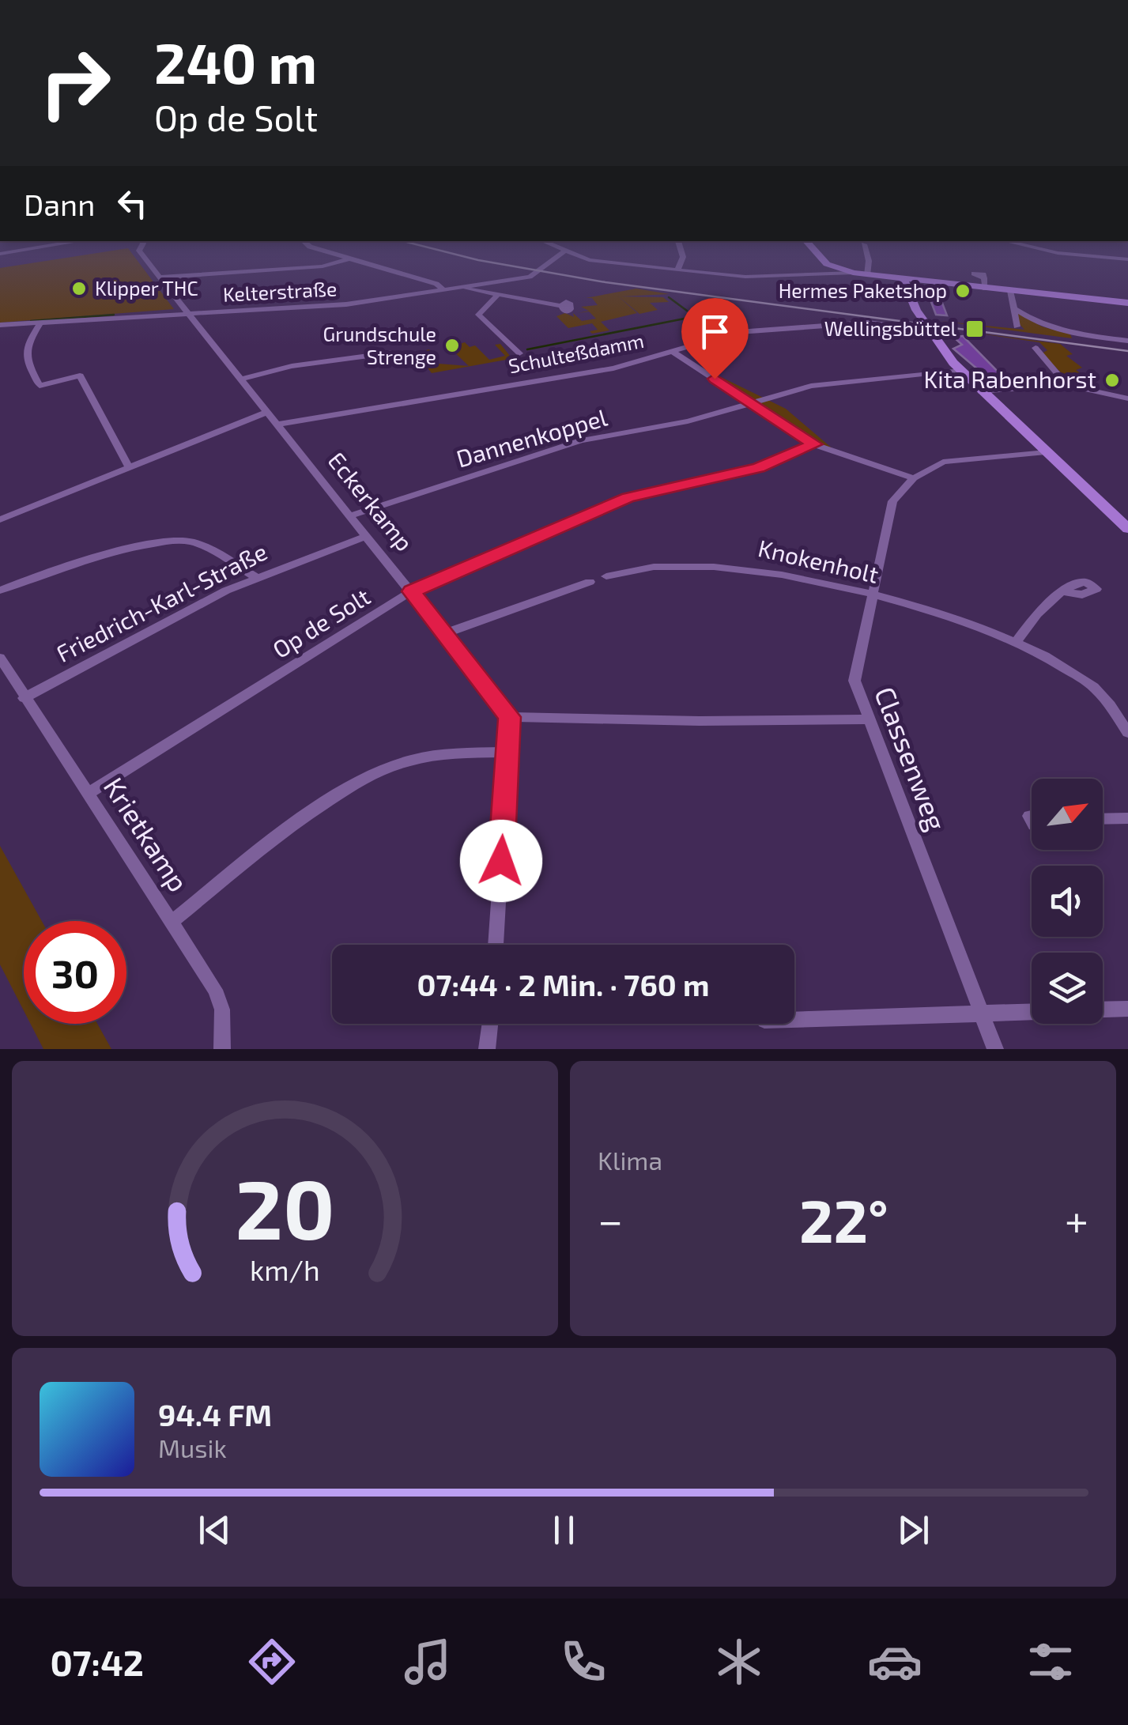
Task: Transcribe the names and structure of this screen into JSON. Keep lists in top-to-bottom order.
{
  "streets": {
    "street": [
      "Kelterstraße",
      "Schulteßdamm",
      "Dannenkoppel",
      "Eckerkamp",
      "Knokenholt",
      "Friedrich-Karl-Straße",
      "Op de Solt",
      "Classenweg",
      "Krietkamp"
    ]
  },
  "crossings": [
    ["Kelterstraße", "Eckerkamp"],
    ["Schulteßdamm", "Eckerkamp"],
    ["Dannenkoppel", "Eckerkamp"],
    ["Eckerkamp", "Friedrich-Karl-Straße"],
    ["Eckerkamp", "Op de Solt"],
    ["Knokenholt", "Classenweg"],
    ["Friedrich-Karl-Straße", "Krietkamp"],
    ["Op de Solt", "Krietkamp"]
  ],
  "places": {
    "other": [
      "Klipper THC",
      "Hermes Paketshop",
      "Grundschule Strenge",
      "Kita Rabenhorst"
    ],
    "transit": ["Wellingsbüttel"]
  },
  "north": "top right",
  "page": {
    "turn": ["240 m", "Op de Solt"],
    "then": "Dann",
    "limit": "30",
    "trip": "07:44 · 2 Min. · 760 m",
    "tile": "Klima",
    "heat": ["−", "22°", "+"],
    "song": ["94.4 FM", "Musik"],
    "tabs": "07:42",
    "gauge": ["20", "km/h"]
  }
}
